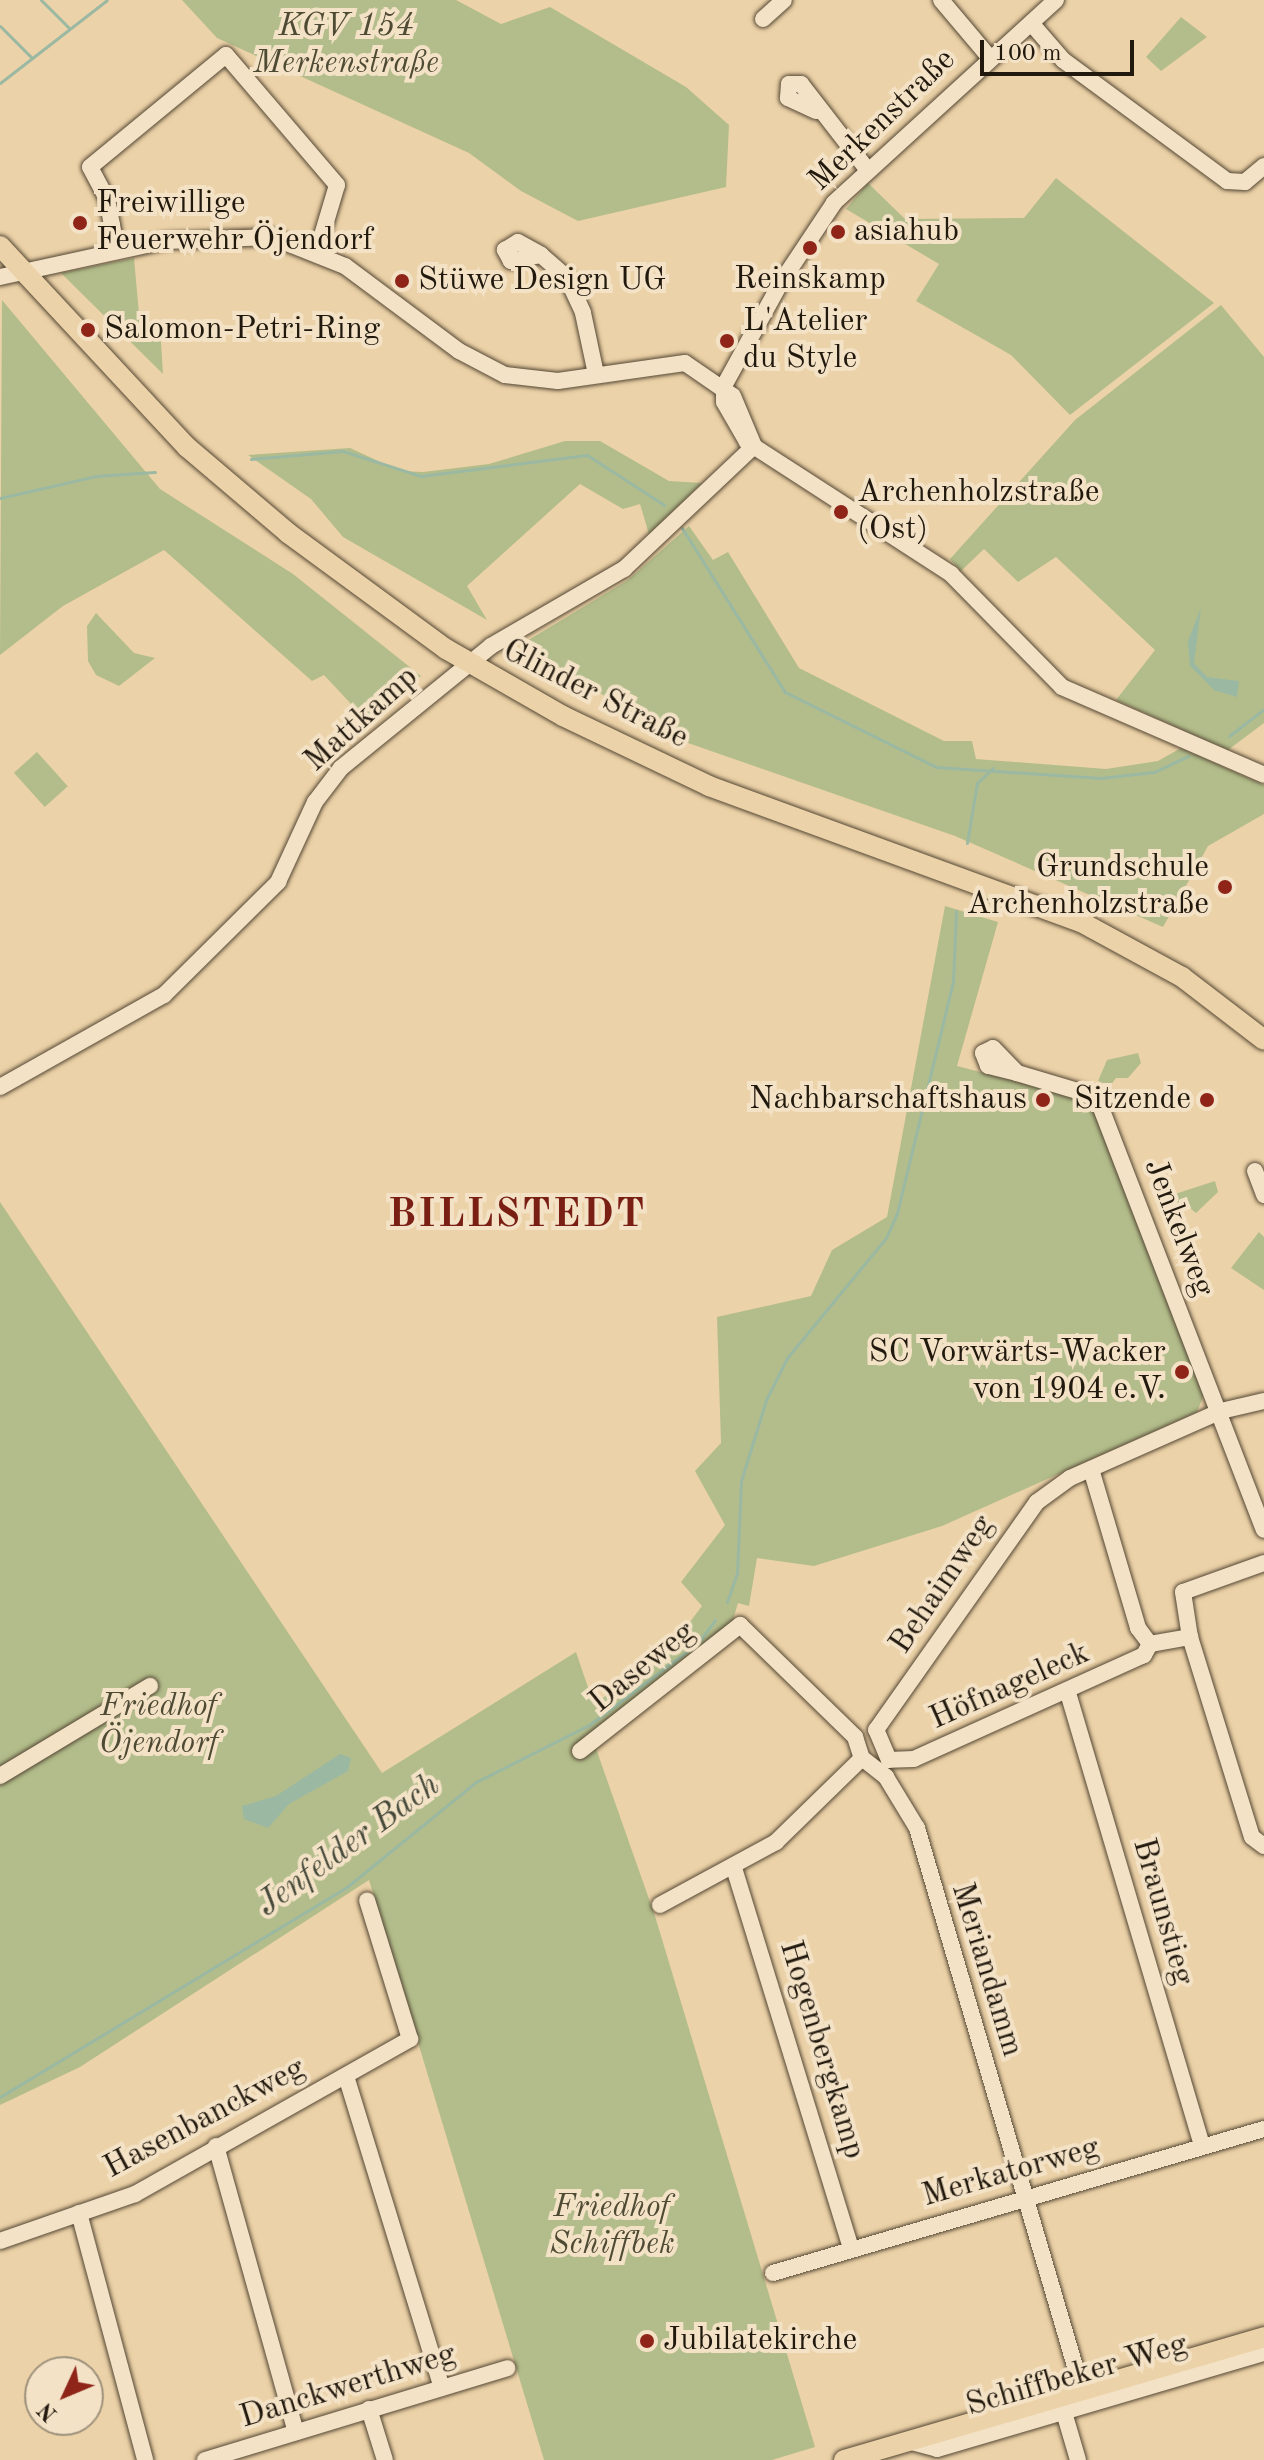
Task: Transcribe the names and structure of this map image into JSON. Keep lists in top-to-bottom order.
{
  "streets": {
    "main road": ["Glinder Straße", "Schiffbeker Weg"],
    "street": [
      "Merkenstraße",
      "Mattkamp",
      "Jenkelweg",
      "Behaimweg",
      "Daseweg",
      "Höfnageleck",
      "Braunstieg",
      "Meriandamm",
      "Hogenbergkamp",
      "Hasenbanckweg",
      "Merkatorweg",
      "Danckwerthweg"
    ]
  },
  "crossings": [
    ["Glinder Straße", "Mattkamp"],
    ["Behaimweg", "Höfnageleck"],
    ["Daseweg", "Meriandamm"],
    ["Höfnageleck", "Braunstieg"],
    ["Braunstieg", "Merkatorweg"],
    ["Meriandamm", "Merkatorweg"],
    ["Meriandamm", "Schiffbeker Weg"],
    ["Hogenbergkamp", "Merkatorweg"]
  ],
  "districts": ["BILLSTEDT"],
  "water": ["Jenfelder Bach"],
  "parks": ["KGV 154 Merkenstraße", "Friedhof Öjendorf", "Friedhof Schiffbek"],
  "places": [
    "Freiwillige Feuerwehr Öjendorf",
    "asiahub",
    "Reinskamp",
    "Stüwe Design UG",
    "Salomon-Petri-Ring",
    "L'Atelier du Style",
    "Archenholzstraße (Ost)",
    "Grundschule Archenholzstraße",
    "Nachbarschaftshaus",
    "Sitzende",
    "SC Vorwärts-Wacker von 1904 e.V.",
    "Jubilatekirche"
  ],
  "scale_bar": "100 m",
  "north": "bottom left"
}
